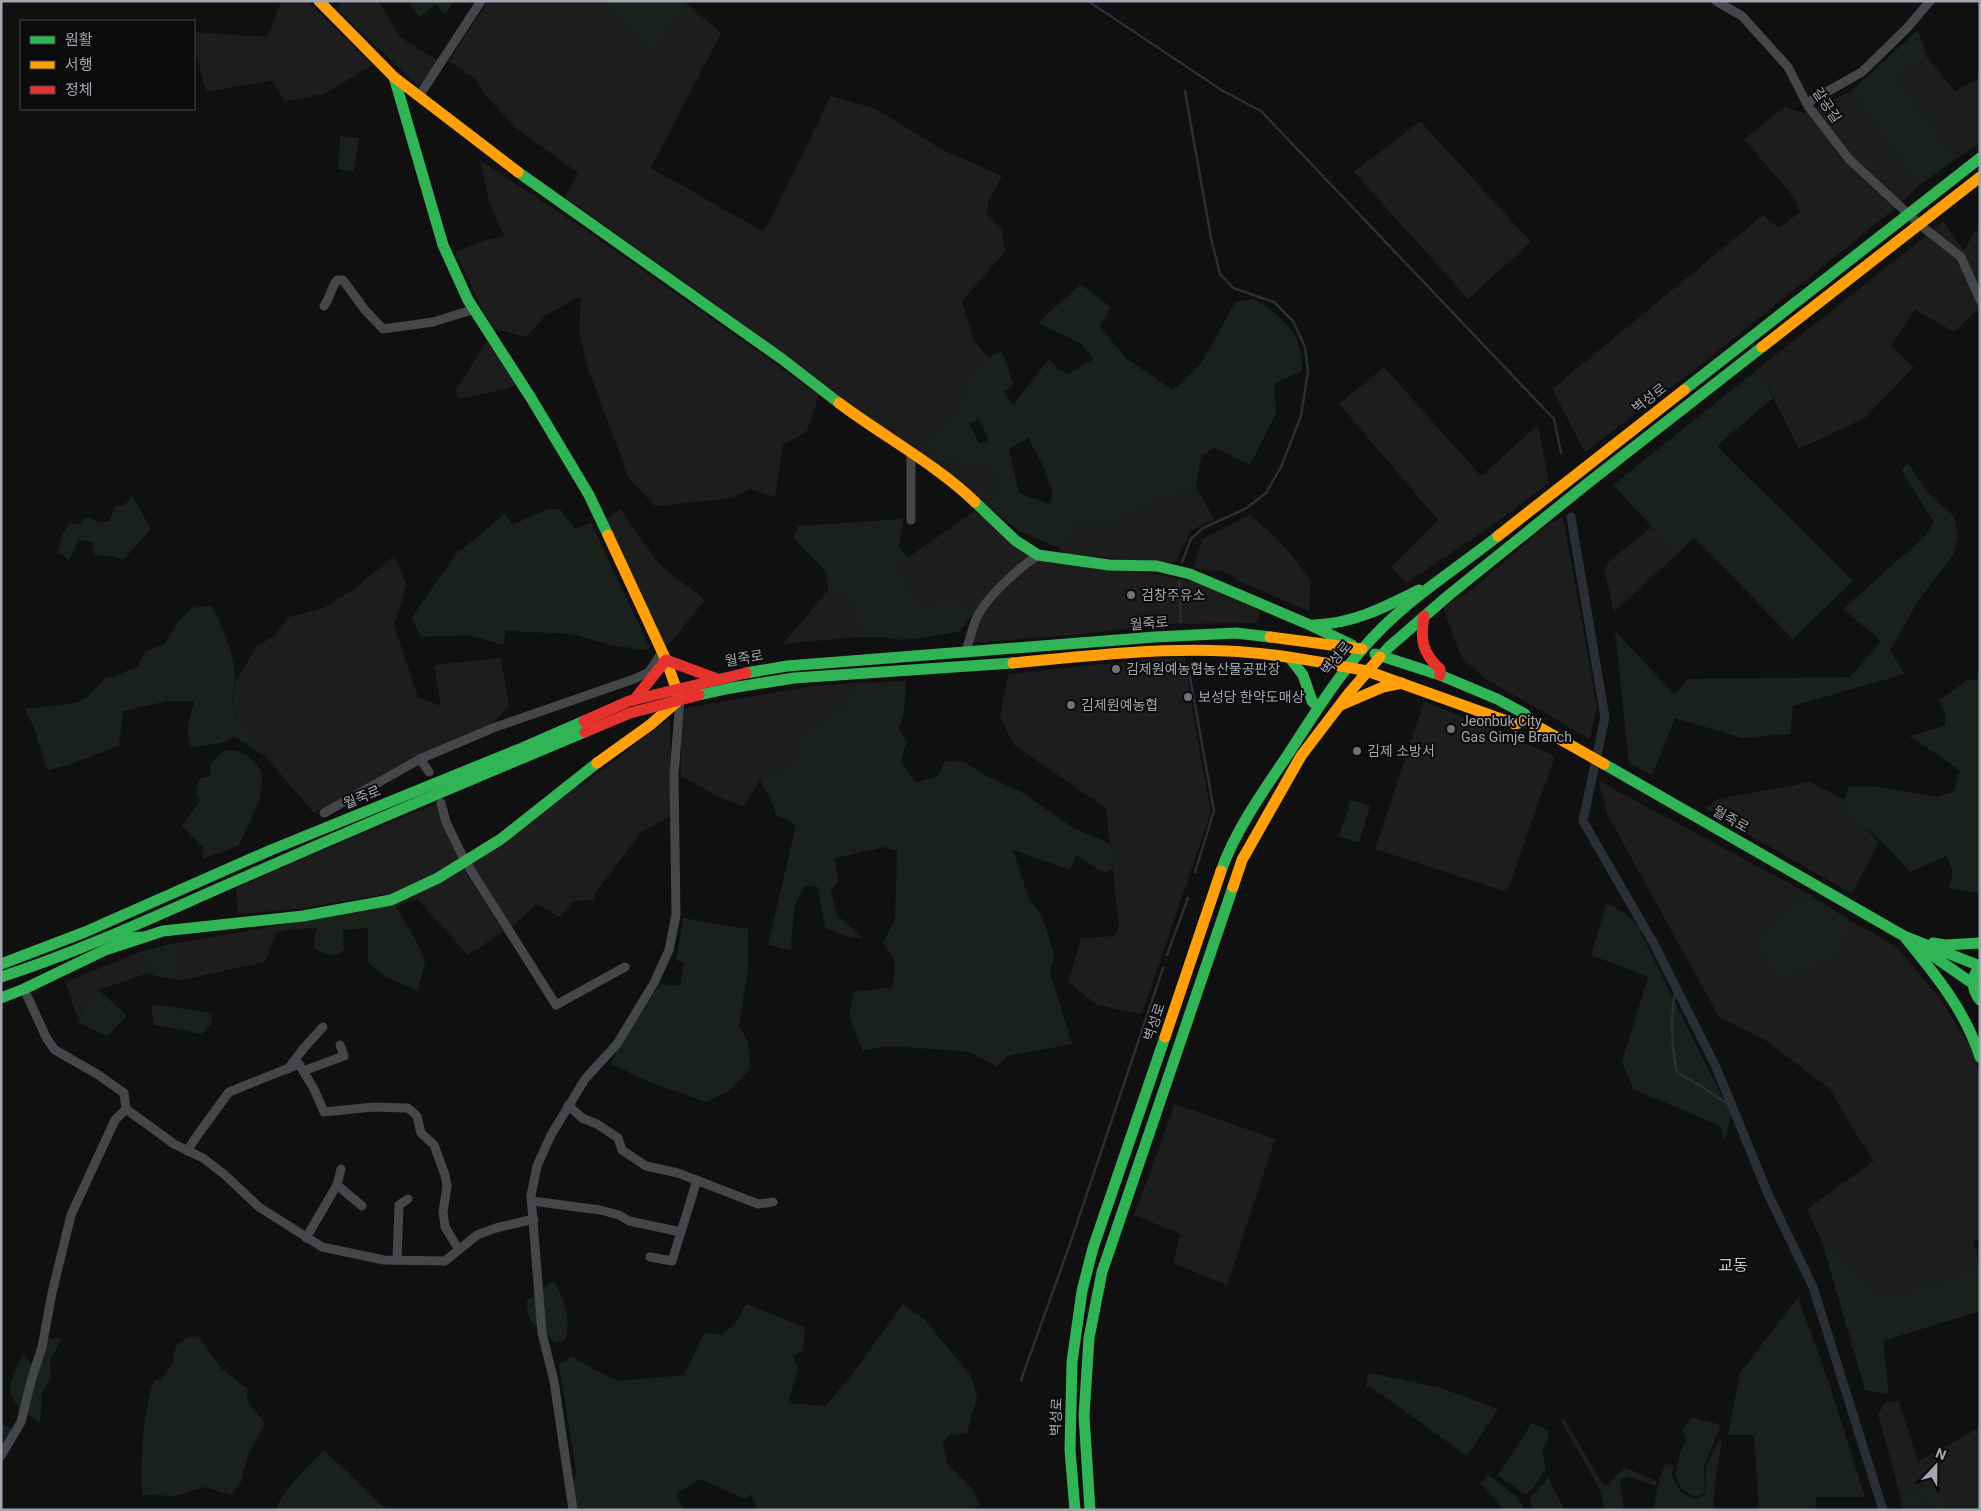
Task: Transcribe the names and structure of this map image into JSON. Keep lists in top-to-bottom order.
{
  "streets": {
    "main road": ["벽성로", "월죽로"],
    "street": ["갈공길"]
  },
  "crossings": [
    ["갈공길", "벽성로"],
    ["벽성로", "월죽로"]
  ],
  "districts": ["교동"],
  "places": [
    "검창주유소",
    "김제원예농협농산물공판장",
    "보성당 한약도매상",
    "김제원예농협",
    "Jeonbuk City Gas Gimje Branch",
    "김제 소방서"
  ],
  "legend": ["원활", "서행", "정체"],
  "north": "top"
}
